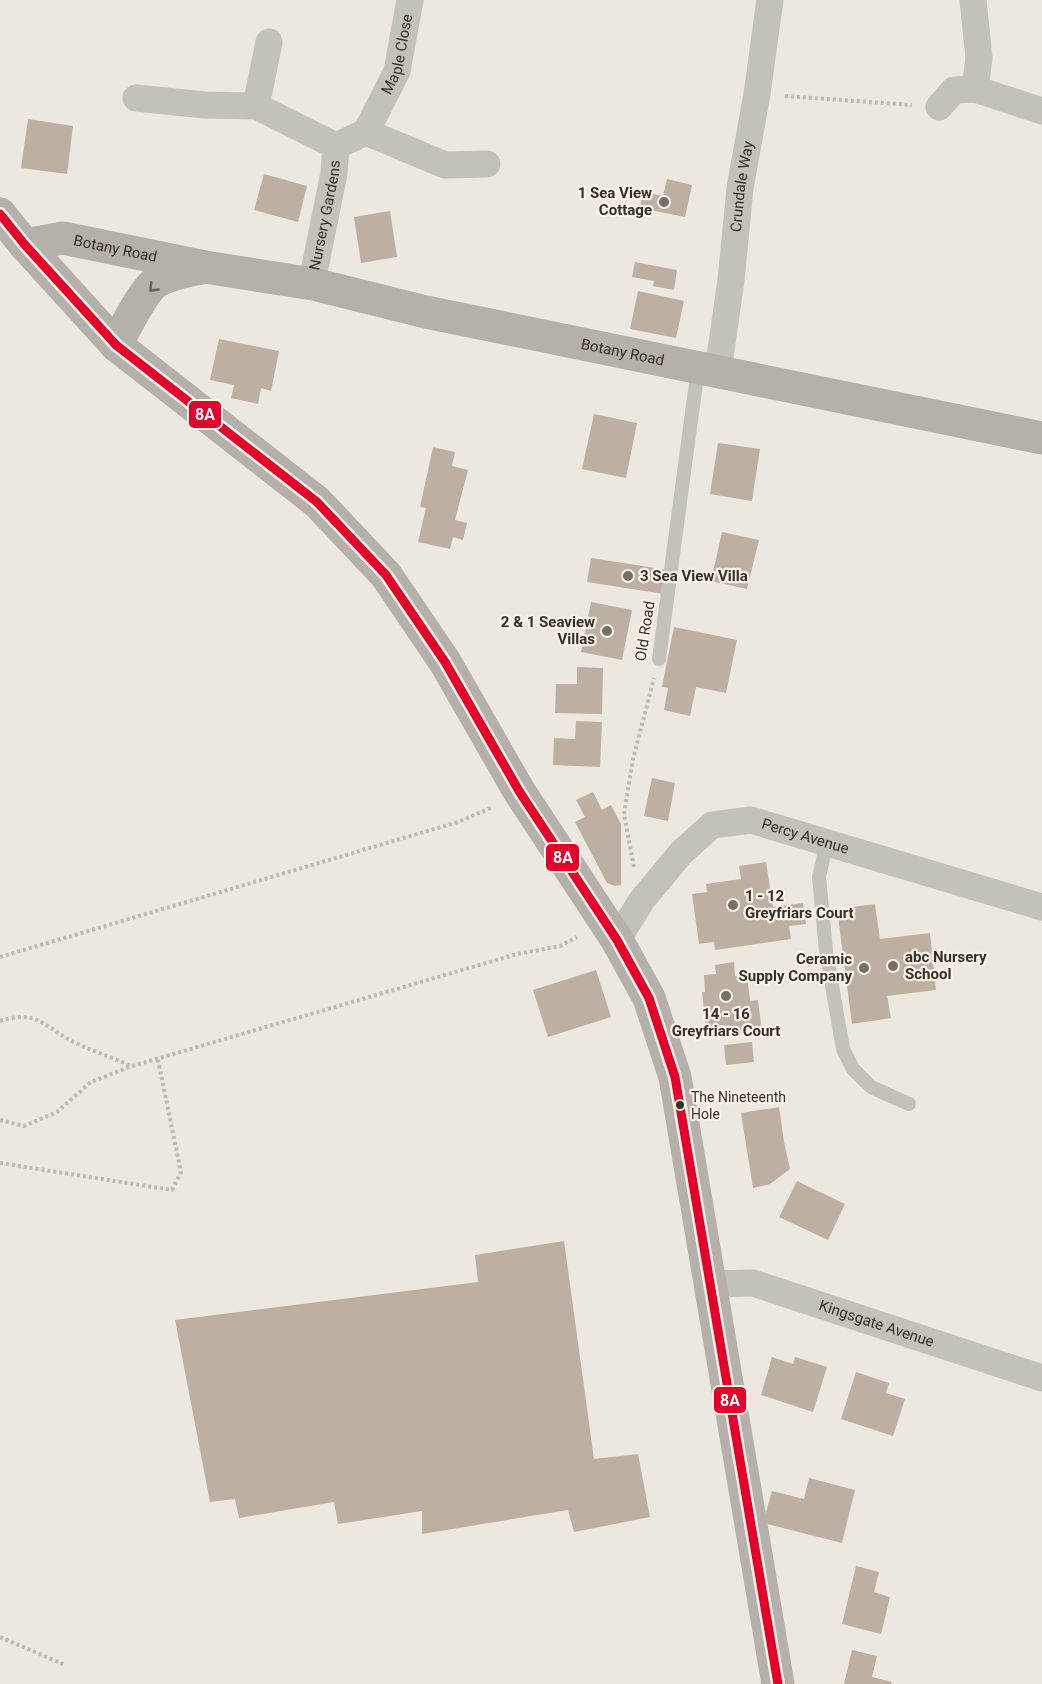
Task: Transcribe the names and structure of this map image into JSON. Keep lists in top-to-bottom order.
{
  "streets": {
    "main road": ["Botany Road"],
    "street": [
      "Maple Close",
      "Crundale Way",
      "Nursery Gardens",
      "Percy Avenue",
      "Kingsgate Avenue"
    ],
    "lane": ["Old Road"]
  },
  "crossings": [
    ["Maple Close", "Nursery Gardens"],
    ["Crundale Way", "Botany Road"],
    ["Crundale Way", "Old Road"],
    ["Nursery Gardens", "Botany Road"],
    ["Botany Road", "Old Road"],
    ["Old Road", "Percy Avenue"]
  ],
  "places": [
    "1 Sea View Cottage",
    "3 Sea View Villa",
    "2 & 1 Seaview Villas",
    "1 - 12 Greyfriars Court",
    "abc Nursery School",
    "Ceramic Supply Company",
    "14 - 16 Greyfriars Court",
    "The Nineteenth Hole"
  ],
  "lines": ["transit line 8A"]
}
